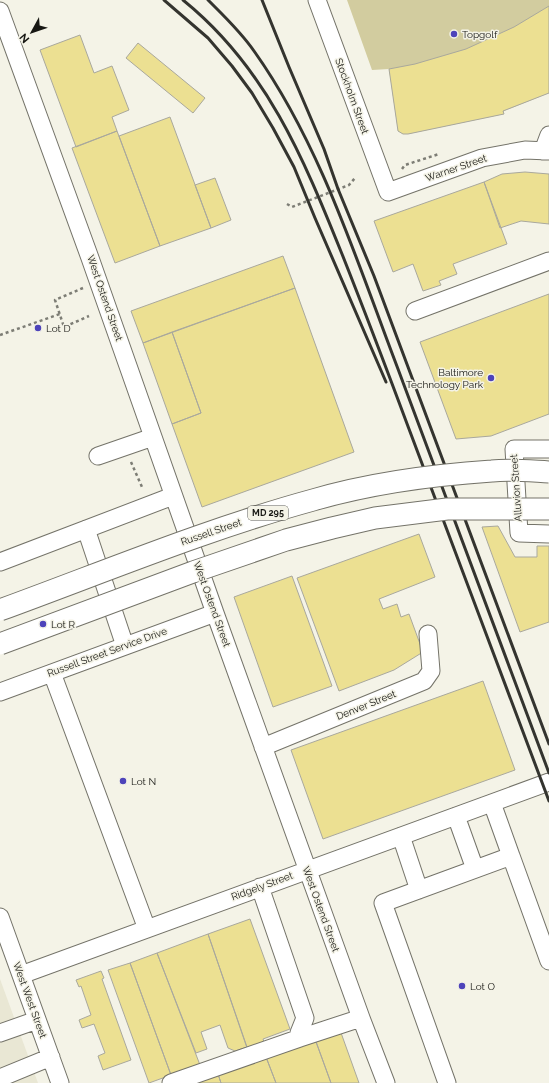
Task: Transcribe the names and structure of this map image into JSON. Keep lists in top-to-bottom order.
{
  "streets": {
    "main road": ["MD 295", "Russell Street"],
    "street": [
      "Stockholm Street",
      "Warner Street",
      "West Ostend Street",
      "Alluvion Street",
      "Russell Street Service Drive",
      "Denver Street",
      "Ridgely Street",
      "West West Street"
    ]
  },
  "crossings": [
    ["Stockholm Street", "Warner Street"],
    ["West Ostend Street", "Russell Street Service Drive"],
    ["West Ostend Street", "Denver Street"],
    ["West Ostend Street", "Ridgely Street"],
    ["Ridgely Street", "West West Street"]
  ],
  "places": [
    "Topgolf",
    "Lot D",
    "Baltimore Technology Park",
    "Lot R",
    "Lot N",
    "Lot O"
  ],
  "north": "bottom left"
}
